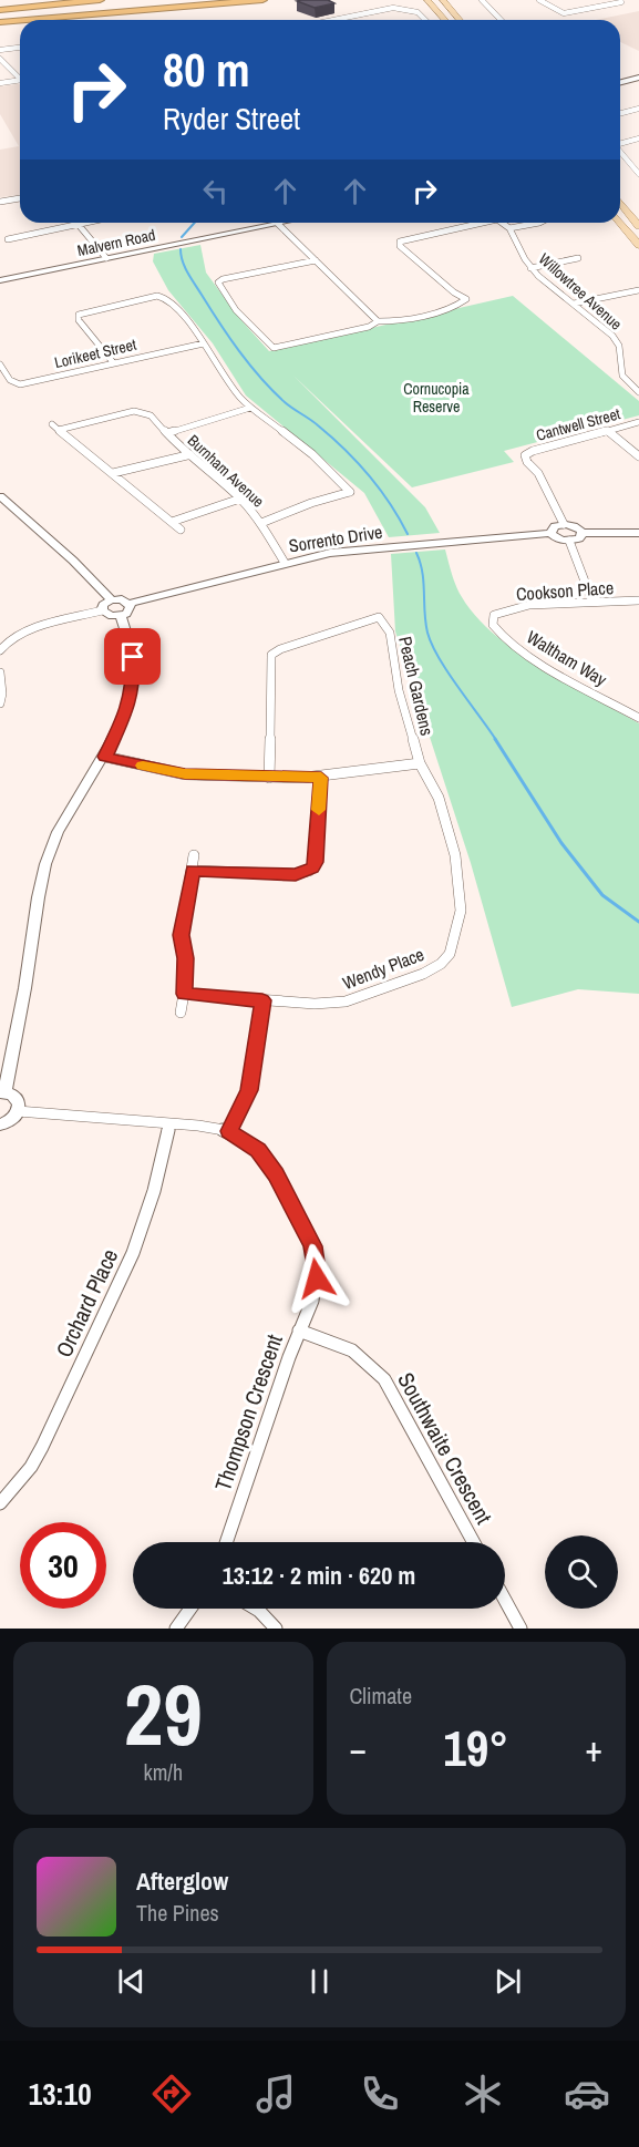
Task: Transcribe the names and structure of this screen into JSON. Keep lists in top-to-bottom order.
{
  "streets": {
    "street": [
      "Malvern Road",
      "Willowtree Avenue",
      "Lorikeet Street",
      "Cantwell Street",
      "Burnham Avenue",
      "Sorrento Drive",
      "Cookson Place",
      "Waltham Way",
      "Peach Gardens",
      "Wendy Place",
      "Orchard Place",
      "Thompson Crescent",
      "Southwaite Crescent"
    ]
  },
  "crossings": [
    ["Burnham Avenue", "Sorrento Drive"],
    ["Cookson Place", "Waltham Way"],
    ["Peach Gardens", "Wendy Place"],
    ["Orchard Place", "Thompson Crescent"],
    ["Thompson Crescent", "Southwaite Crescent"]
  ],
  "parks": ["Cornucopia Reserve"],
  "page": {
    "turn": ["80 m", "Ryder Street"],
    "limit": "30",
    "trip": "13:12 · 2 min · 620 m",
    "tile": [
      ["29", "km/h"],
      "Climate"
    ],
    "heat": ["−", "19°", "+"],
    "song": ["Afterglow", "The Pines"],
    "tabs": "13:10"
  }
}
